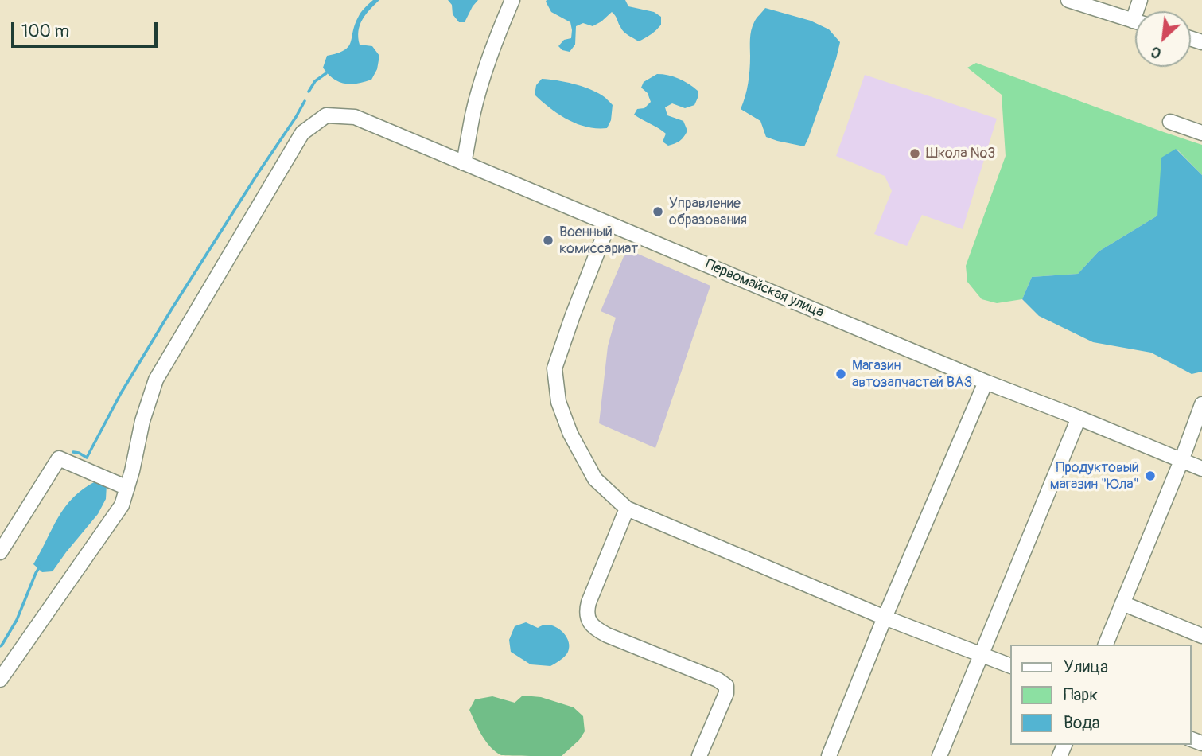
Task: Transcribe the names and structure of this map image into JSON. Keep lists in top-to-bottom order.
{
  "streets": {
    "street": ["Первомайская улица"]
  },
  "places": [
    "Школа №3",
    "Управление образования",
    "Военный комиссариат",
    "Магазин автозапчастей ВАЗ",
    "Продуктовый магазин \"Юла\""
  ],
  "legend": ["Улица", "Парк", "Вода"],
  "scale_bar": "100 m",
  "north": "bottom left"
}
